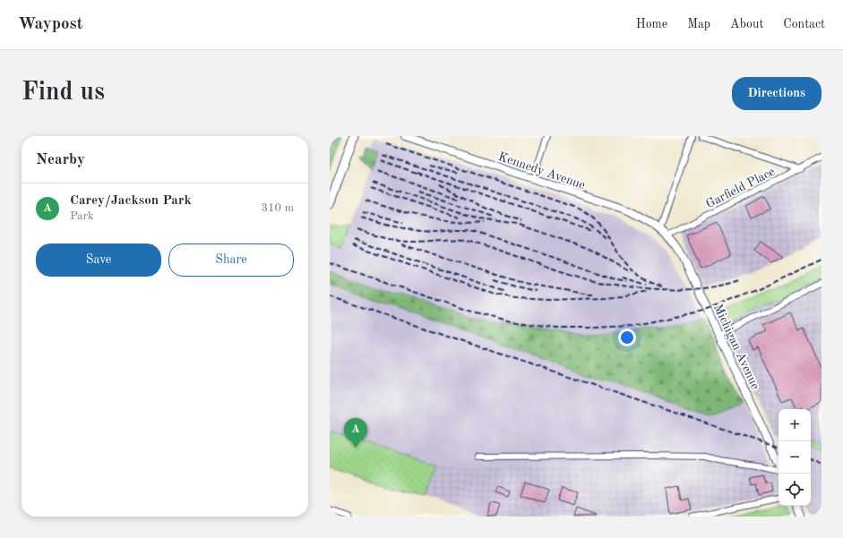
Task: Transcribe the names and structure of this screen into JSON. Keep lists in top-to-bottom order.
{
  "streets": {
    "main road": ["Kennedy Avenue", "Michigan Avenue"],
    "street": ["Garfield Place"]
  },
  "crossings": [
    ["Kennedy Avenue", "Garfield Place"],
    ["Kennedy Avenue", "Michigan Avenue"],
    ["Garfield Place", "Michigan Avenue"]
  ],
  "page": {
    "header": "Waypost",
    "nav": [
      "Home",
      "Map",
      "About",
      "Contact"
    ],
    "buttons": [
      "Directions",
      ["Save", "Share"]
    ],
    "title": "Find us",
    "heading": "Nearby",
    "list": [
      {
        "mark": "A",
        "name": "Carey/Jackson Park",
        "note": "Park",
        "value": "310 m"
      }
    ],
    "map_buttons": ["+", "−"],
    "pins": "A"
  }
}
